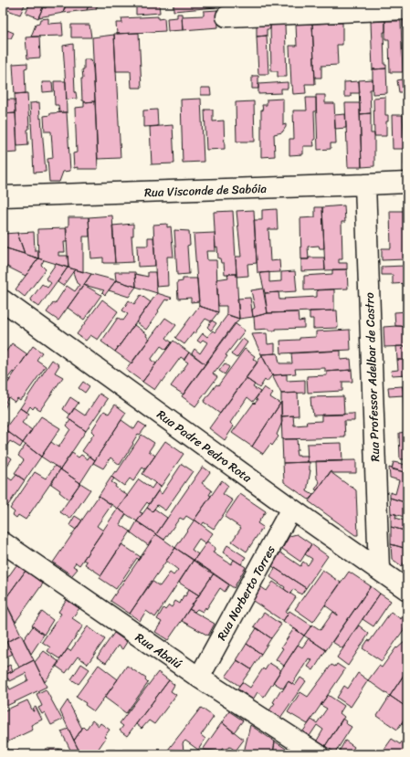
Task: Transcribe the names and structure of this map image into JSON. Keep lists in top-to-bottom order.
{
  "streets": {
    "street": [
      "Rua Visconde de Sabóia",
      "Rua Professor Adelbar de Castro",
      "Rua Padre Pedro Rota",
      "Rua Norberto Torres",
      "Rua Abaiú"
    ]
  },
  "crossings": [
    ["Rua Visconde de Sabóia", "Rua Professor Adelbar de Castro"],
    ["Rua Professor Adelbar de Castro", "Rua Padre Pedro Rota"],
    ["Rua Padre Pedro Rota", "Rua Norberto Torres"],
    ["Rua Norberto Torres", "Rua Abaiú"]
  ]
}
